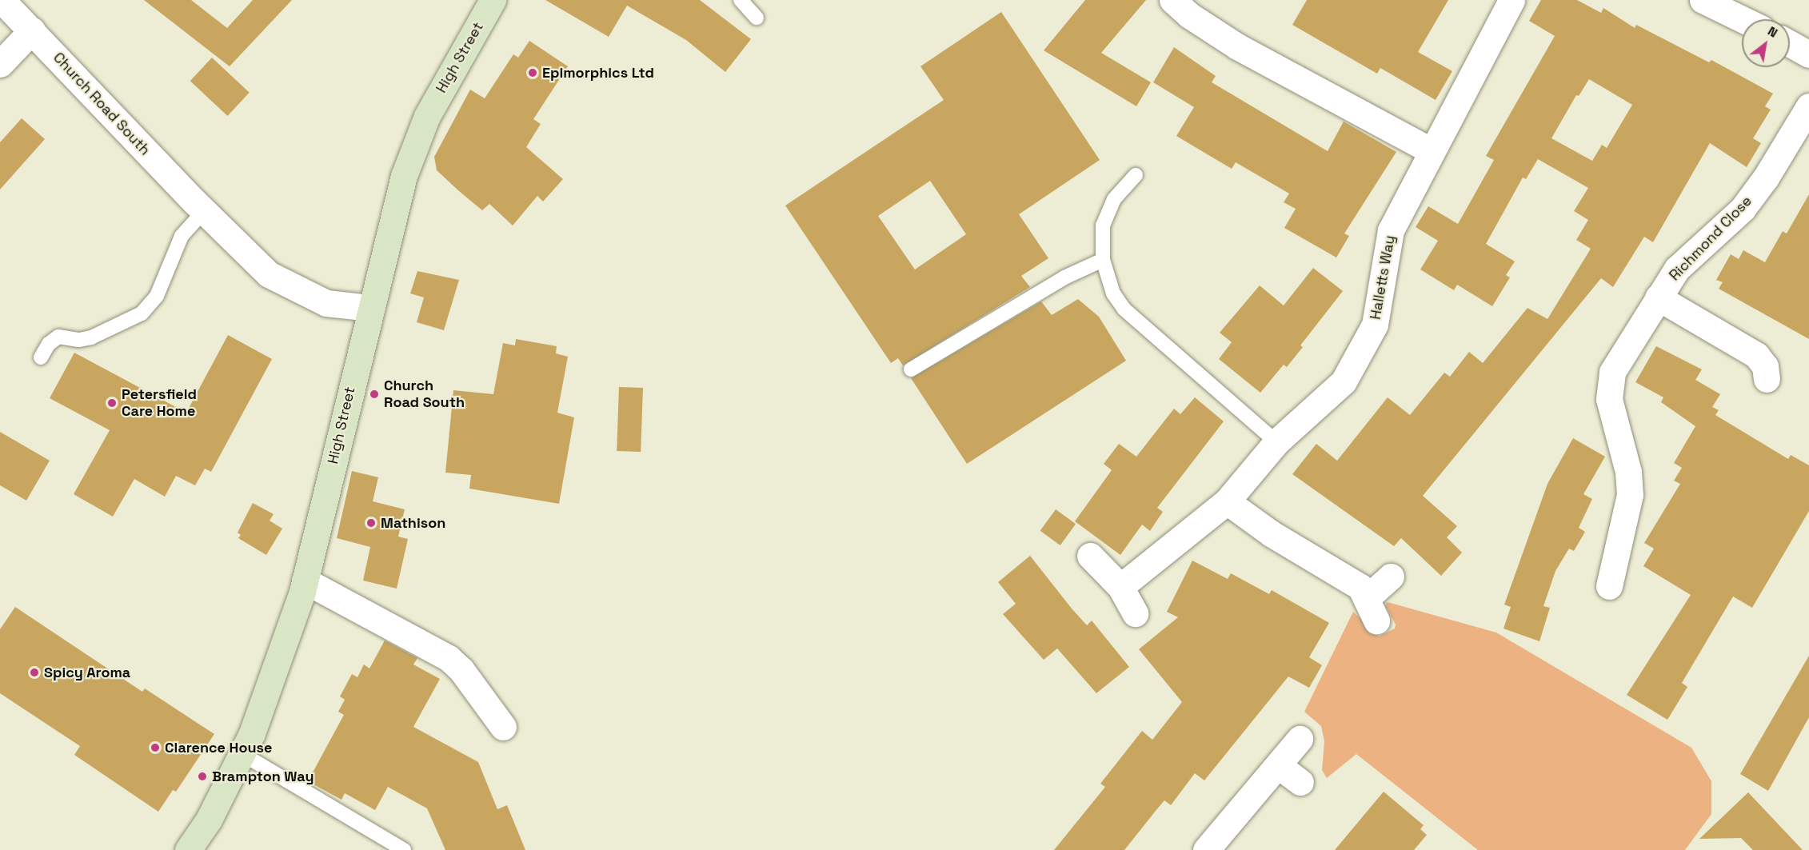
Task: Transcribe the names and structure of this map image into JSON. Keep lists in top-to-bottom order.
{
  "streets": {
    "main road": ["High Street"],
    "street": ["Church Road South", "Richmond Close", "Halletts Way"]
  },
  "crossings": [
    ["High Street", "Church Road South"]
  ],
  "places": [
    "Epimorphics Ltd",
    "Church Road South",
    "Petersfield Care Home",
    "Mathison",
    "Spicy Aroma",
    "Clarence House",
    "Brampton Way"
  ],
  "north": "top right"
}
